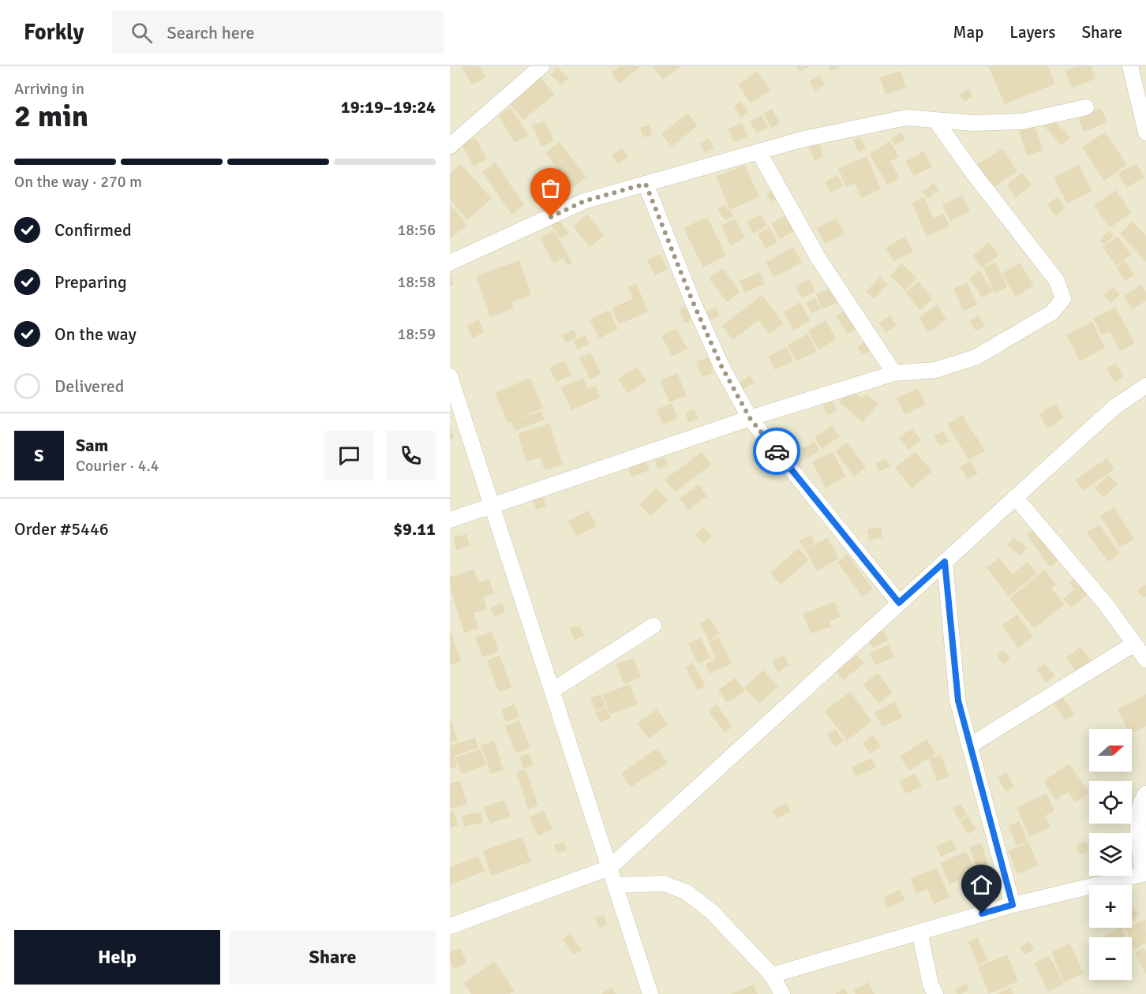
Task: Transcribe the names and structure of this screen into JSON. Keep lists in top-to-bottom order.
{
  "north": "right",
  "page": {
    "header": "Forkly",
    "search": "Search here",
    "nav": ["Map", "Layers", "Share"],
    "heading": ["2 min", "Arriving in", "19:19–19:24"],
    "panel": [
      "Sam",
      "Courier · 4.4",
      "Order #5446",
      "$9.11"
    ],
    "bar": "On the way · 270 m",
    "list": [
      ["Confirmed", "18:56"],
      ["Preparing", "18:58"],
      ["On the way", "18:59"],
      "Delivered"
    ],
    "round": "S",
    "map_buttons": ["+", "−"],
    "buttons": ["Help", "Share"]
  }
}
